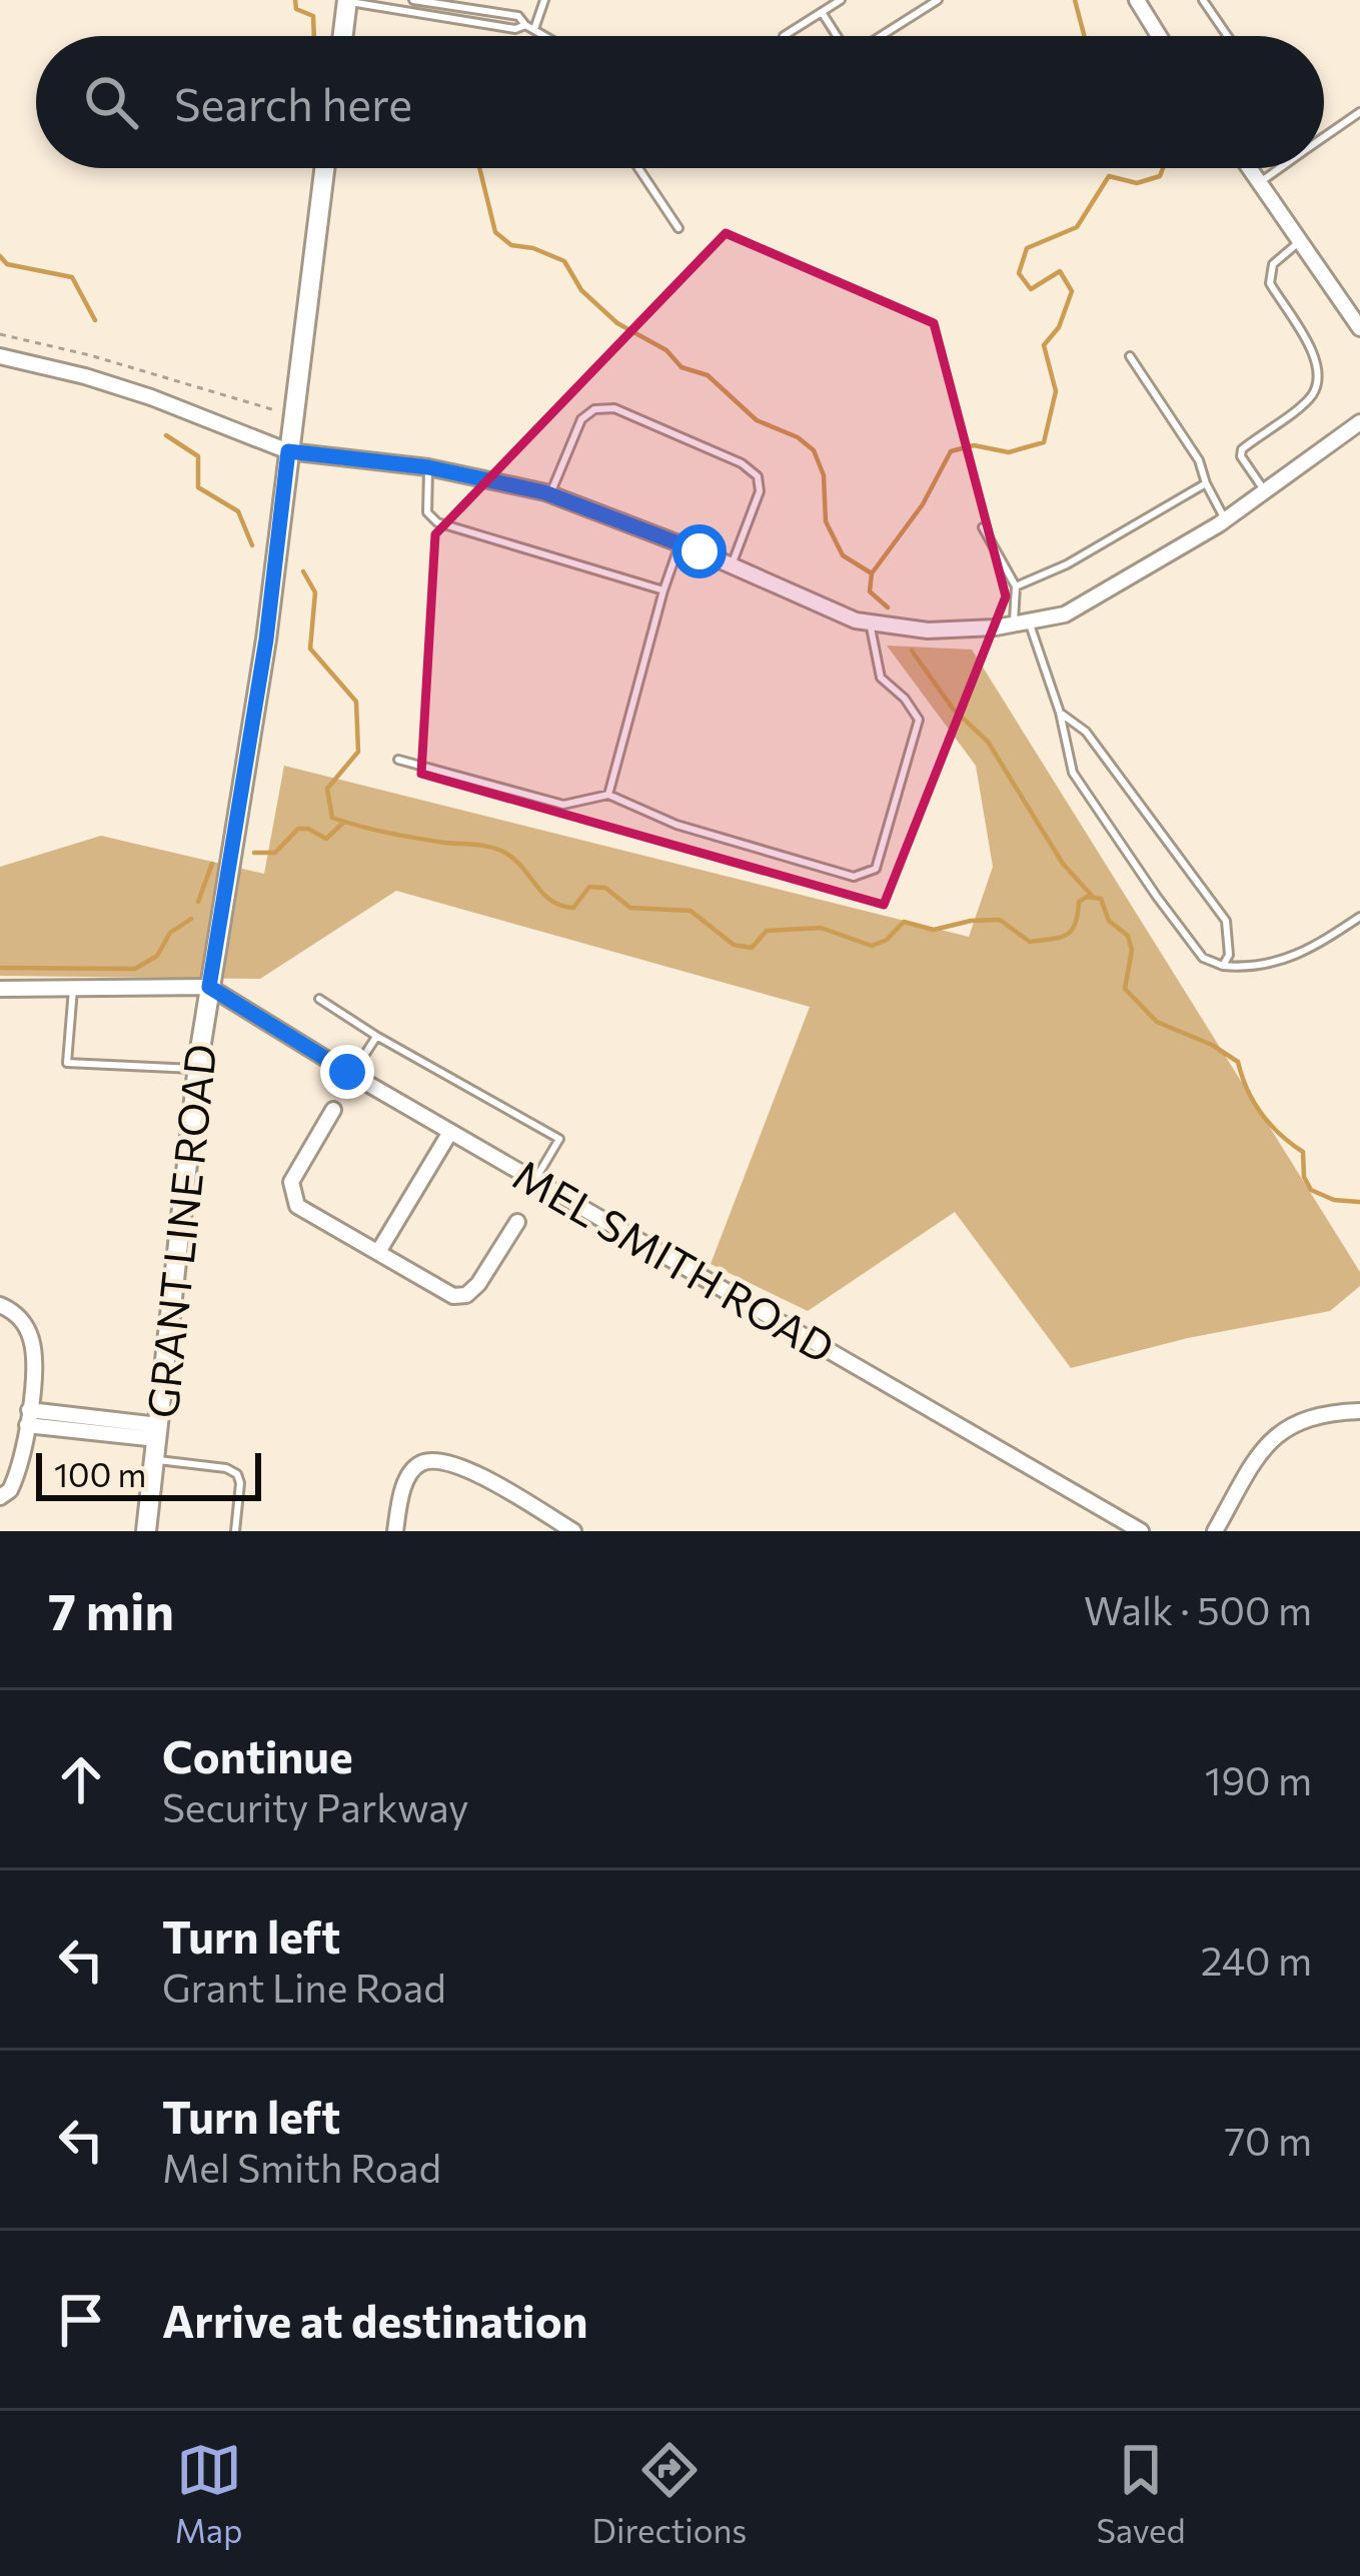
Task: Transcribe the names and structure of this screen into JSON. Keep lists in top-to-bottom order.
{
  "streets": {
    "main road": ["GRANT LINE ROAD"],
    "street": ["MEL SMITH ROAD"]
  },
  "crossings": [
    ["GRANT LINE ROAD", "MEL SMITH ROAD"]
  ],
  "scale_bar": "100 m",
  "page": {
    "search": "Search here",
    "scale": "100 m",
    "heading": ["7 min", "Walk · 500 m"],
    "list": [
      ["Continue", "Security Parkway", "190 m"],
      ["Turn left", "Grant Line Road", "240 m"],
      ["Turn left", "Mel Smith Road", "70 m"],
      "Arrive at destination"
    ],
    "nav": ["Map", "Directions", "Saved"]
  }
}
